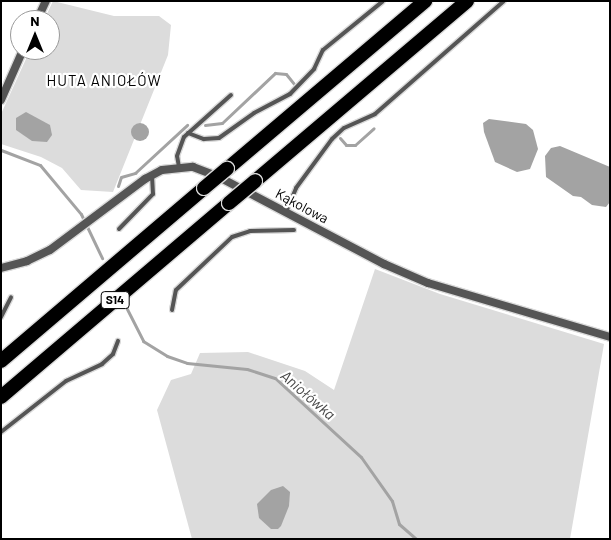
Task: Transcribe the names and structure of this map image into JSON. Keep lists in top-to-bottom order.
{
  "streets": {
    "highway": ["S14"],
    "street": ["Kąkolowa"]
  },
  "districts": ["HUTA ANIOŁÓW"],
  "water": ["Aniołówka"],
  "north": "top"
}
